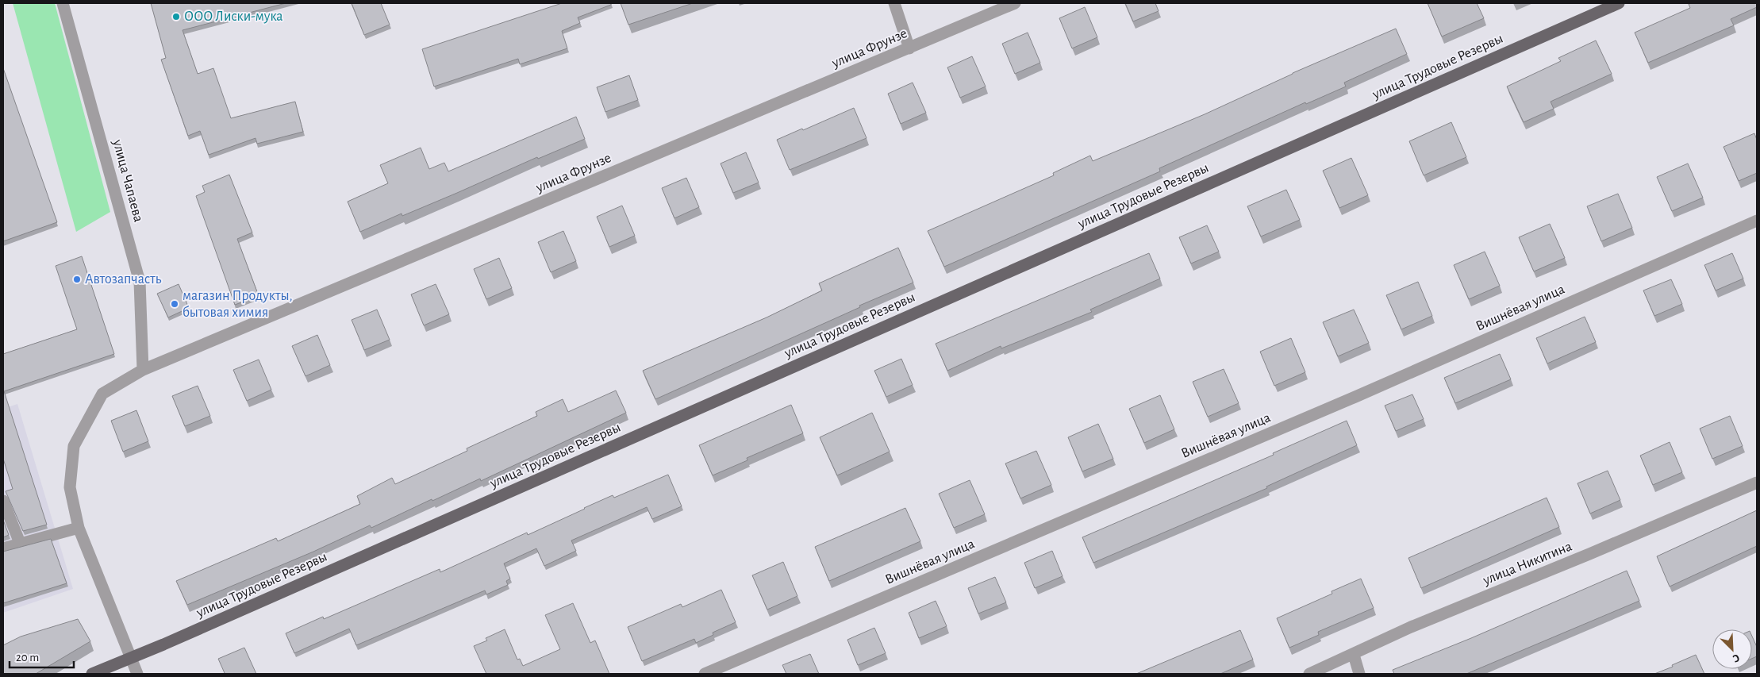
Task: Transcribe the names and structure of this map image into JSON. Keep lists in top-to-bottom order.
{
  "streets": {
    "main road": ["улица Трудовые Резервы"],
    "street": [
      "улица Фрунзе",
      "улица Чапаева",
      "Вишнёвая улица",
      "улица Никитина"
    ]
  },
  "crossings": [
    ["улица Фрунзе", "улица Трудовые Резервы"],
    ["улица Фрунзе", "улица Чапаева"]
  ],
  "places": ["ООО Лиски-мука", "Автозапчасть", "магазин Продукты, бытовая химия"],
  "scale_bar": "20 m",
  "north": "bottom right"
}
